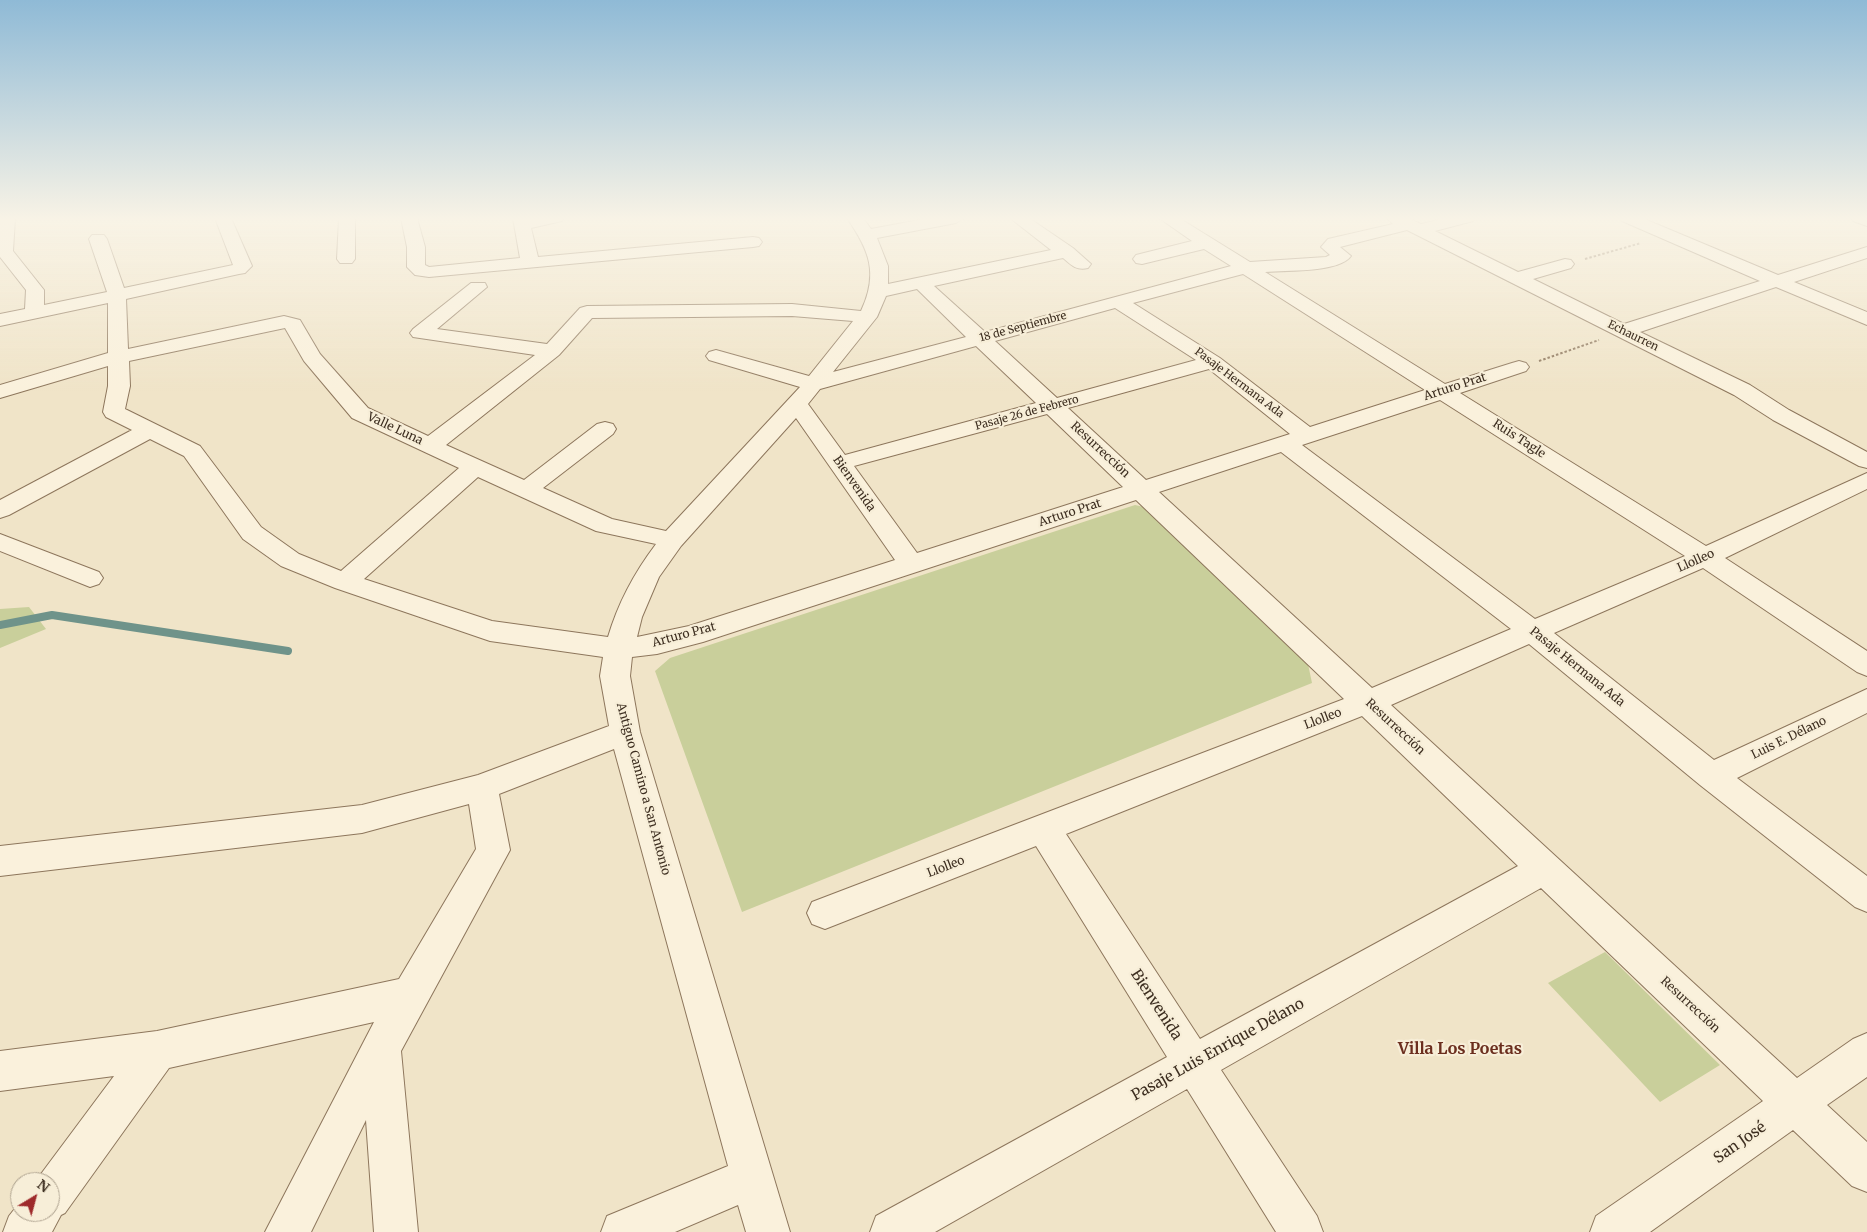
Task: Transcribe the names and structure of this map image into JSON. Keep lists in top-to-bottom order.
{
  "streets": {
    "street": [
      "18 de Septiembre",
      "Echaurren",
      "Pasaje Hermana Ada",
      "Arturo Prat",
      "Pasaje 26 de Febrero",
      "Valle Luna",
      "Ruis Tagle",
      "Resurrección",
      "Bienvenida",
      "Llolleo",
      "Luis E. Délano",
      "Antiguo Camino a San Antonio",
      "Pasaje Luis Enrique Délano",
      "San José"
    ]
  },
  "crossings": [
    ["18 de Septiembre", "Pasaje Hermana Ada"],
    ["18 de Septiembre", "Resurrección"],
    ["18 de Septiembre", "Bienvenida"],
    ["18 de Septiembre", "Antiguo Camino a San Antonio"],
    ["Pasaje Hermana Ada", "Arturo Prat"],
    ["Pasaje Hermana Ada", "Pasaje 26 de Febrero"],
    ["Pasaje Hermana Ada", "Llolleo"],
    ["Pasaje Hermana Ada", "Luis E. Délano"],
    ["Arturo Prat", "Valle Luna"],
    ["Arturo Prat", "Ruis Tagle"],
    ["Arturo Prat", "Resurrección"],
    ["Arturo Prat", "Bienvenida"],
    ["Arturo Prat", "Antiguo Camino a San Antonio"],
    ["Pasaje 26 de Febrero", "Resurrección"],
    ["Pasaje 26 de Febrero", "Bienvenida"],
    ["Valle Luna", "Antiguo Camino a San Antonio"],
    ["Ruis Tagle", "Llolleo"],
    ["Resurrección", "Llolleo"],
    ["Resurrección", "Pasaje Luis Enrique Délano"],
    ["Resurrección", "San José"],
    ["Bienvenida", "Llolleo"],
    ["Bienvenida", "Antiguo Camino a San Antonio"],
    ["Bienvenida", "Pasaje Luis Enrique Délano"]
  ],
  "districts": ["Villa Los Poetas"],
  "north": "top right"
}
